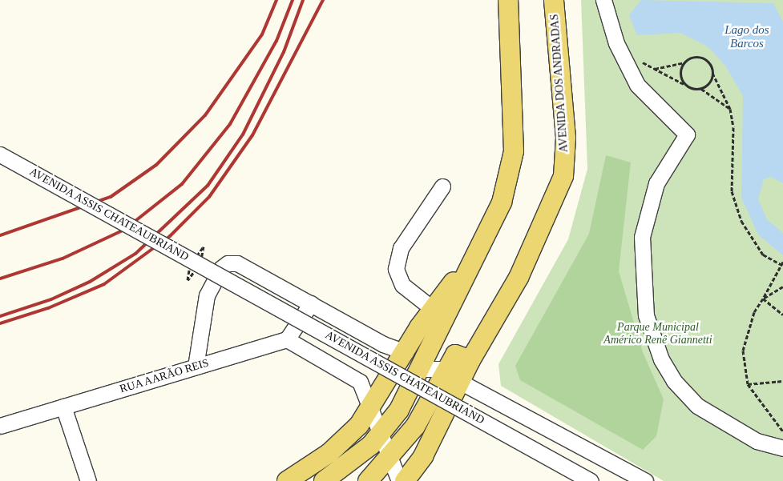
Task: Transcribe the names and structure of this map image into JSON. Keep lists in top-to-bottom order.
{
  "streets": {
    "main road": ["AVENIDA DOS ANDRADAS"],
    "street": ["AVENIDA ASSIS CHATEAUBRIAND", "RUA AARÃO REIS"]
  },
  "crossings": [
    ["AVENIDA DOS ANDRADAS", "AVENIDA ASSIS CHATEAUBRIAND"],
    ["AVENIDA ASSIS CHATEAUBRIAND", "RUA AARÃO REIS"]
  ],
  "water": ["Lago dos Barcos"],
  "parks": ["Parque Municipal Américo Renê Giannetti"]
}
